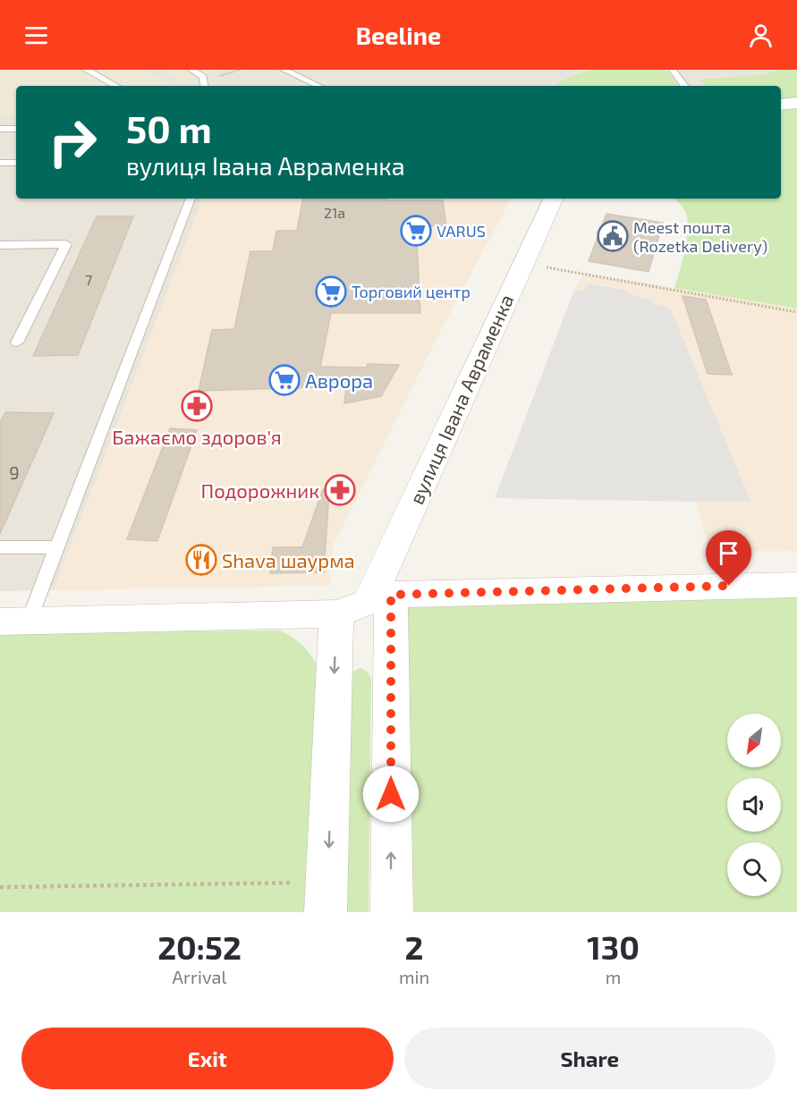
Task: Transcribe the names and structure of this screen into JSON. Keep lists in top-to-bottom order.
{
  "streets": {
    "street": ["вулиця Івана Авраменка"]
  },
  "places": {
    "supermarket": ["VARUS", "Торговий центр", "Аврора"],
    "public building": ["Meest пошта (Rozetka Delivery)"],
    "pharmacy": ["Бажаємо здоров'я", "Подорожник"],
    "restaurant": ["Shava шаурма"]
  },
  "house_numbers": ["21а", "7", "9"],
  "north": "bottom left",
  "page": {
    "header": "Beeline",
    "turn": ["50 m", "вулиця Івана Авраменка"],
    "eta": [
      "20:52",
      "Arrival",
      "2",
      "min",
      "130",
      "m"
    ],
    "buttons": ["Exit", "Share"]
  }
}
